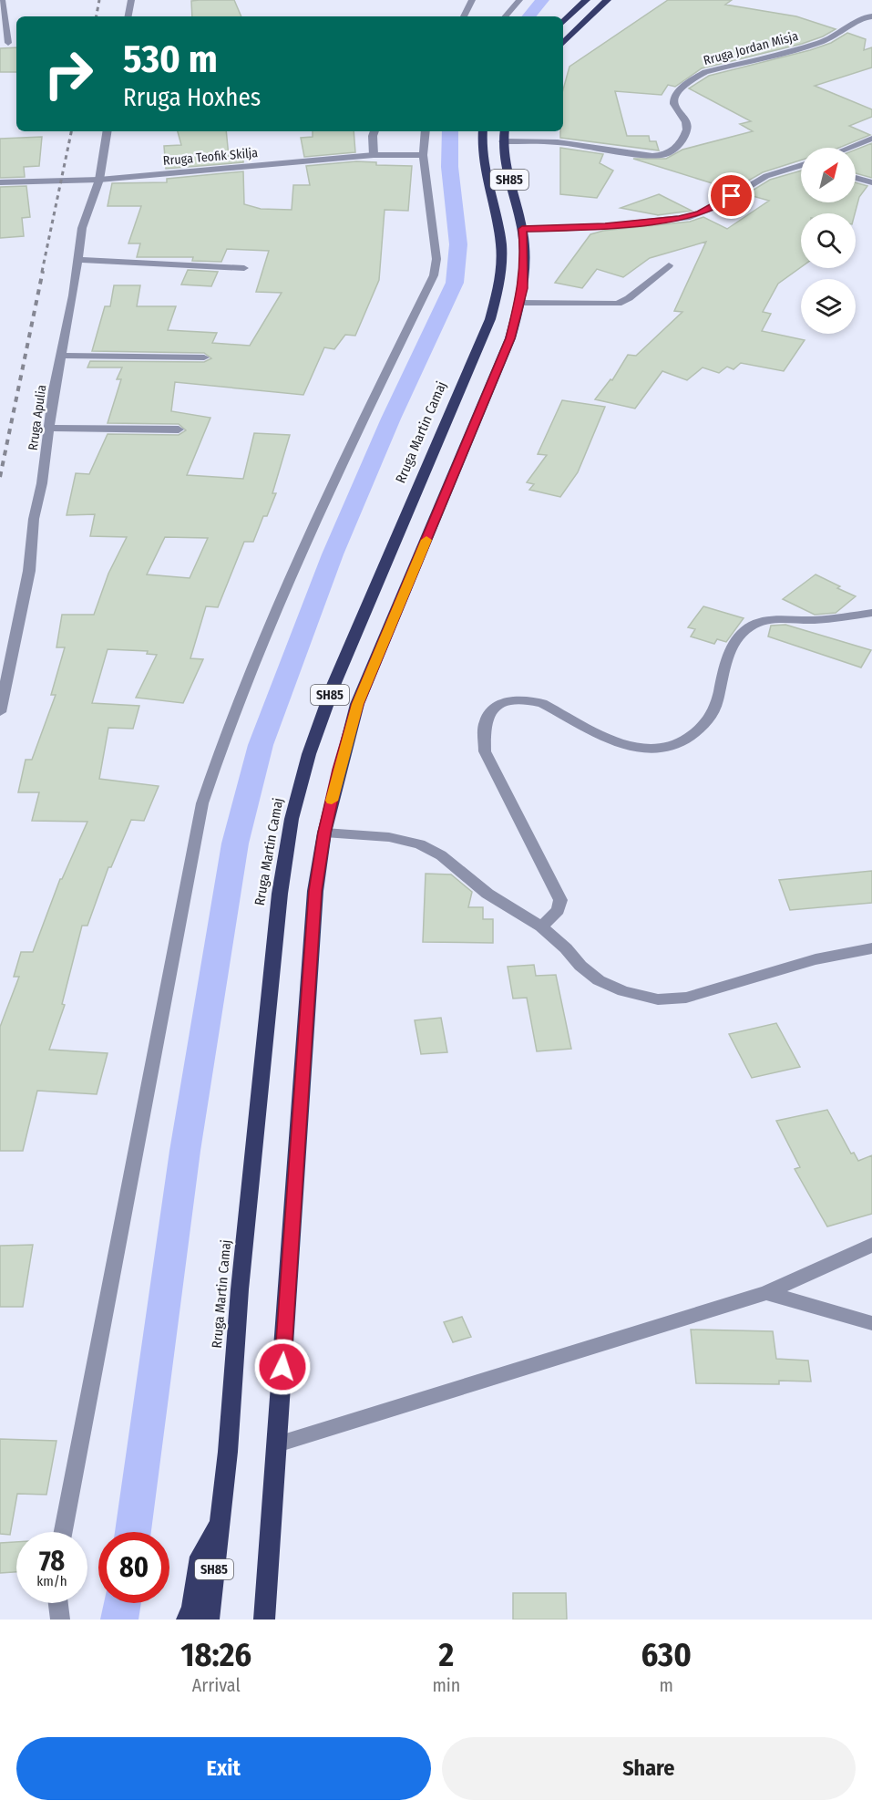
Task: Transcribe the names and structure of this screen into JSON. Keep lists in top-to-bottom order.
{
  "streets": {
    "highway": ["SH85", "Rruga Martin Camaj"],
    "street": ["Rruga Jordan Misja", "Rruga Teofik Skilja", "Rruga Apulia"]
  },
  "crossings": [
    ["Rruga Jordan Misja", "SH85"],
    ["Rruga Teofik Skilja", "Rruga Apulia"]
  ],
  "north": "top right",
  "page": {
    "turn": ["530 m", "Rruga Hoxhes"],
    "speed": "78 km/h",
    "limit": "80",
    "eta": [
      "18:26",
      "Arrival",
      "2",
      "min",
      "630",
      "m"
    ],
    "buttons": ["Exit", "Share"]
  }
}
